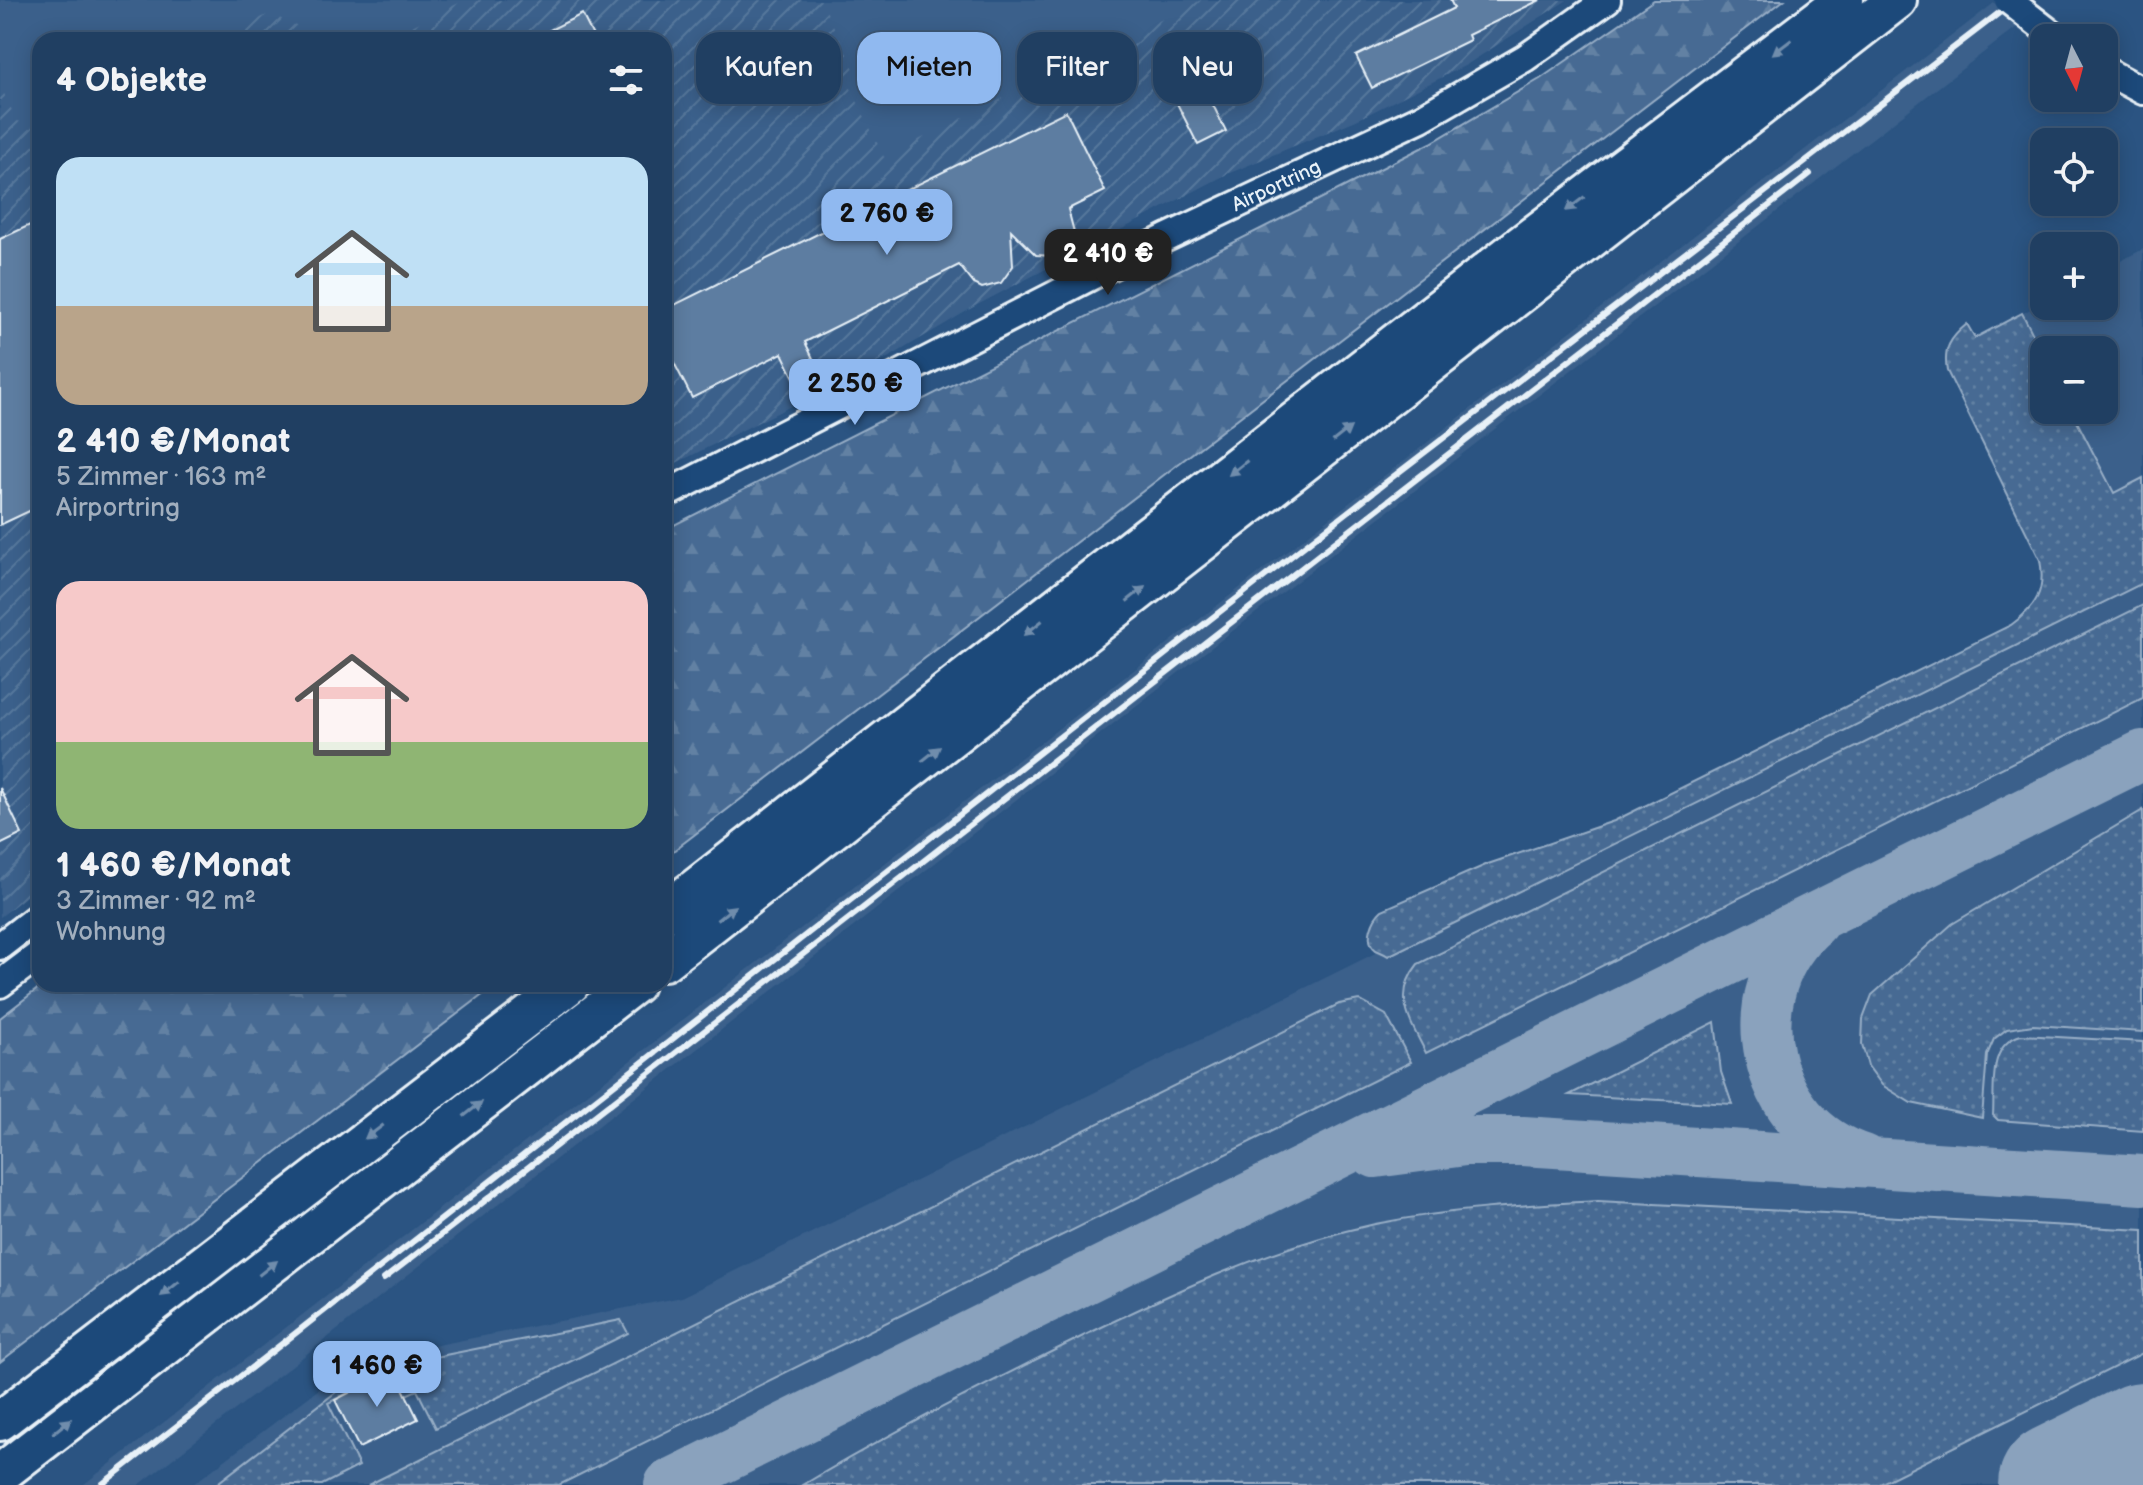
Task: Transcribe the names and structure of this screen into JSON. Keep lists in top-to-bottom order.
{
  "streets": {
    "street": ["Airportring"]
  },
  "north": "bottom",
  "page": {
    "map_buttons": ["+", "−"],
    "chip": [
      "Kaufen",
      "Mieten",
      "Filter",
      "Neu"
    ],
    "heading": "4 Objekte",
    "list": [
      {
        "name": "2 410 €/Monat",
        "note": "5 Zimmer · 163 m² · Airportring"
      },
      {
        "name": "1 460 €/Monat",
        "note": "3 Zimmer · 92 m² · Wohnung"
      }
    ],
    "price": [
      "2 760 €",
      "2 410 €",
      "2 250 €",
      "1 460 €"
    ]
  }
}
